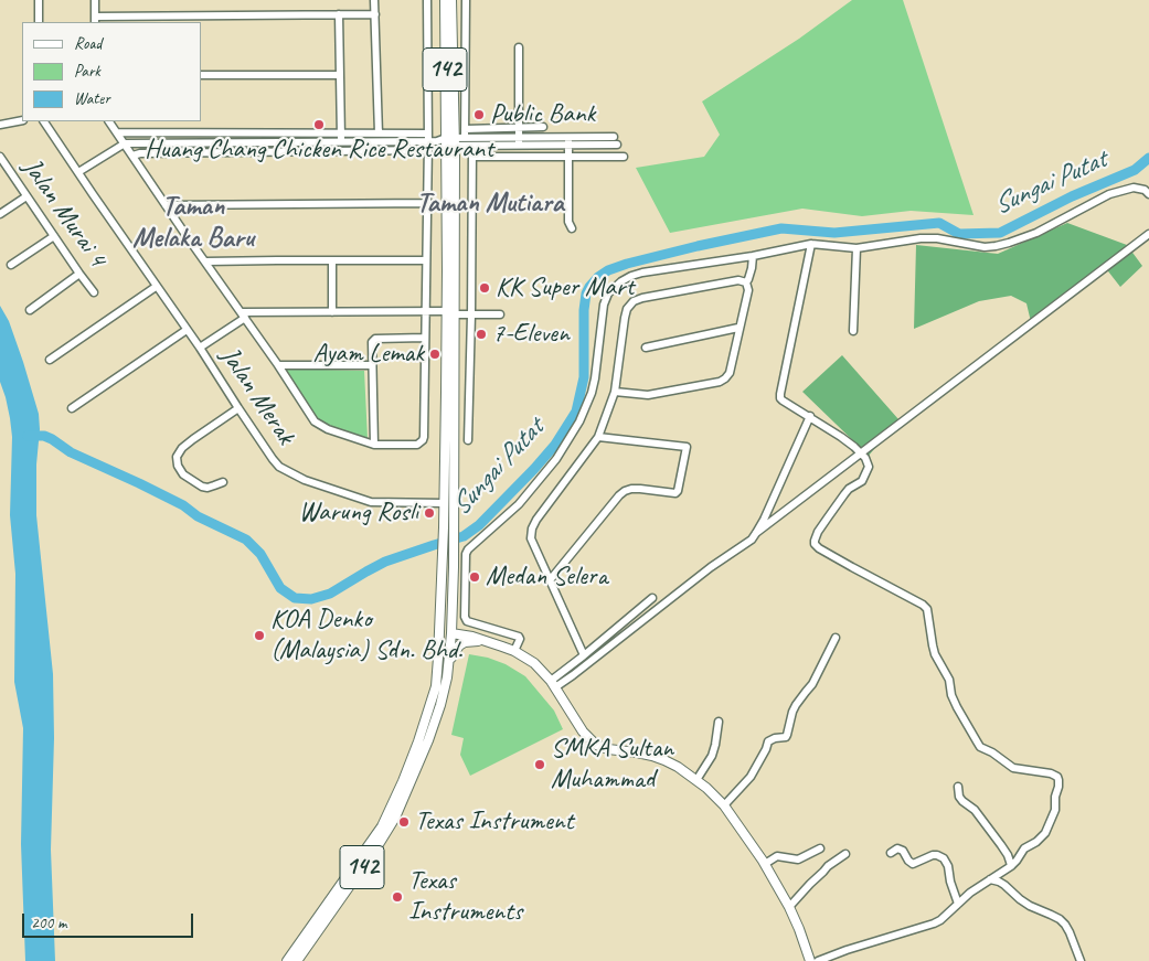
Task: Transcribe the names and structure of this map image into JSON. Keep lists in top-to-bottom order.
{
  "streets": {
    "main road": ["142"],
    "street": ["Jalan Murai 4", "Jalan Merak"]
  },
  "crossings": [
    ["142", "Jalan Merak"]
  ],
  "districts": ["Taman Mutiara", "Taman Melaka Baru"],
  "water": ["Sungai Putat"],
  "places": [
    "Public Bank",
    "Huang Chang Chicken Rice Restaurant",
    "KK Super Mart",
    "7-Eleven",
    "Ayam Lemak",
    "Warung Rosli",
    "Medan Selera",
    "KOA Denko (Malaysia) Sdn. Bhd.",
    "SMKA Sultan Muhammad",
    "Texas Instrument",
    "Texas Instruments"
  ],
  "legend": ["Road", "Park", "Water"],
  "scale_bar": "200 m"
}
